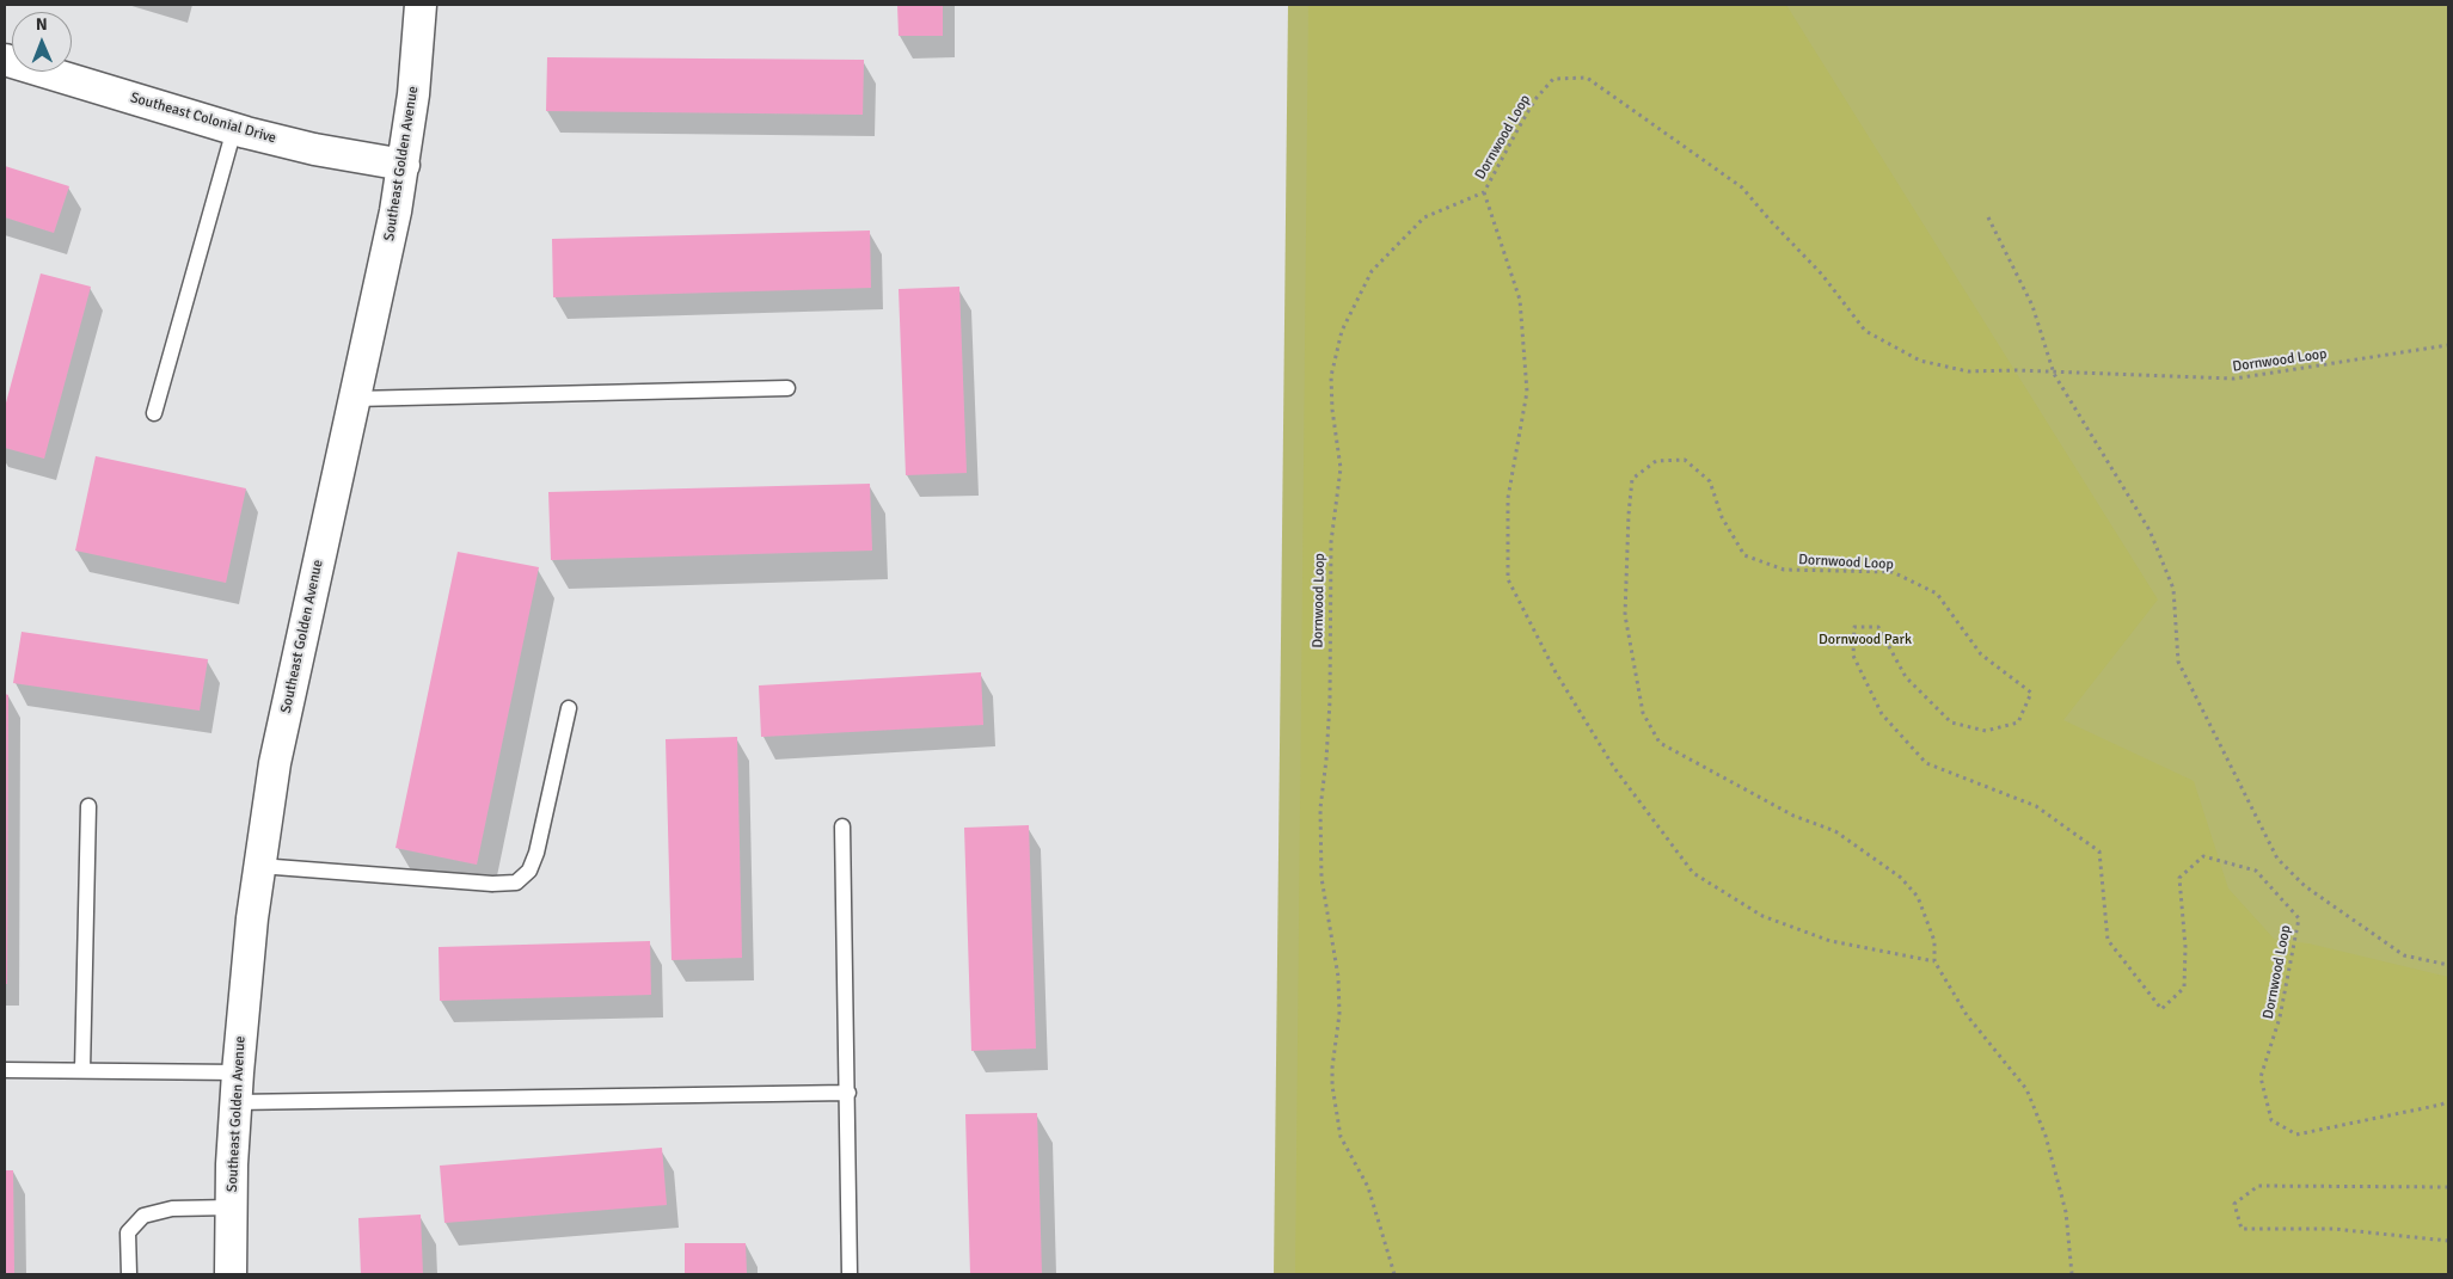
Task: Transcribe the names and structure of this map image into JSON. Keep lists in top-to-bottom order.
{
  "streets": {
    "street": ["Southeast Colonial Drive", "Southeast Golden Avenue"],
    "path": ["Dornwood Loop"]
  },
  "crossings": [
    ["Southeast Colonial Drive", "Southeast Golden Avenue"]
  ],
  "parks": ["Dornwood Park"],
  "north": "top"
}
